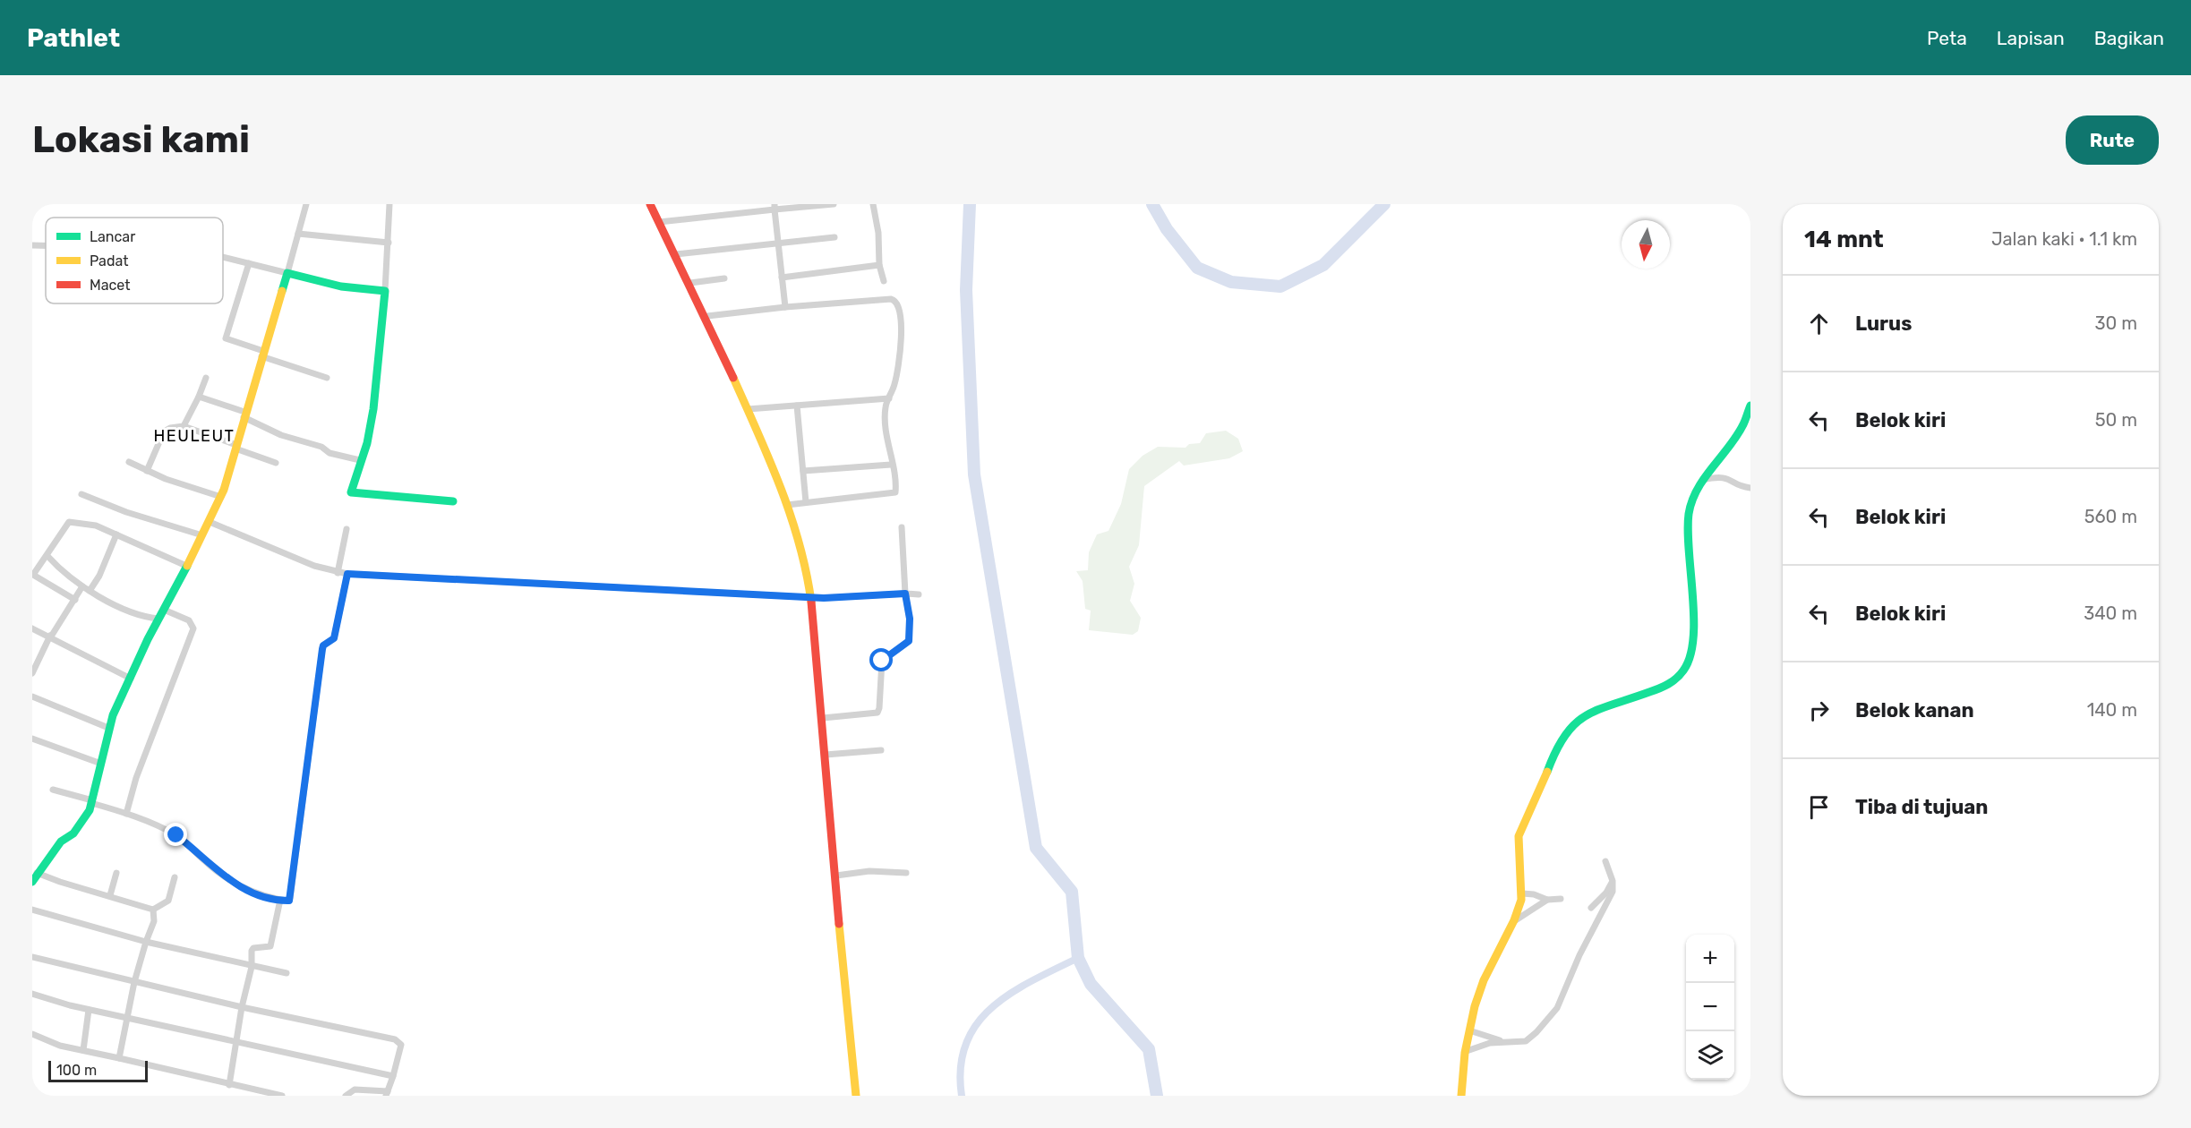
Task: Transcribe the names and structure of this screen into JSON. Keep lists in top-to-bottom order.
{
  "districts": ["HEULEUT"],
  "legend": ["Lancar", "Padat", "Macet"],
  "scale_bar": "100 m",
  "north": "bottom",
  "page": {
    "header": "Pathlet",
    "nav": ["Peta", "Lapisan", "Bagikan"],
    "buttons": "Rute",
    "title": "Lokasi kami",
    "heading": ["14 mnt", "Jalan kaki · 1.1 km"],
    "list": [
      ["Lurus", "30 m"],
      ["Belok kiri", "50 m"],
      ["Belok kiri", "560 m"],
      ["Belok kiri", "340 m"],
      ["Belok kanan", "140 m"],
      "Tiba di tujuan"
    ],
    "map_buttons": ["+", "−"],
    "scale": "100 m"
  }
}
